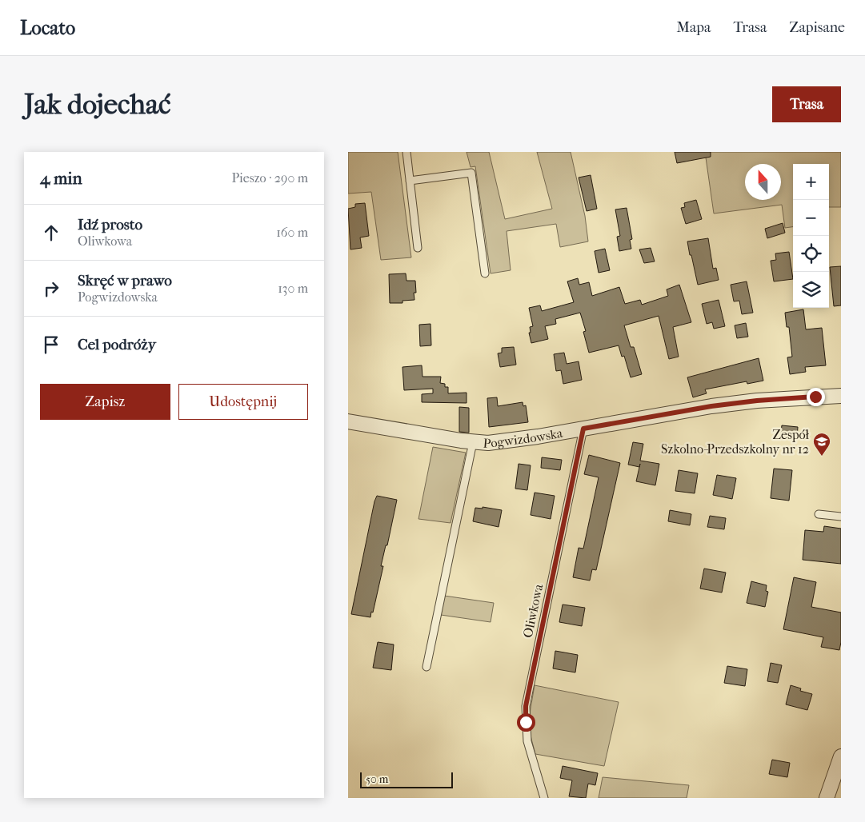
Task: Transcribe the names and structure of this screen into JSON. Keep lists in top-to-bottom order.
{
  "streets": {
    "street": ["Pogwizdowska"],
    "lane": ["Oliwkowa"]
  },
  "crossings": [
    ["Pogwizdowska", "Oliwkowa"]
  ],
  "places": {
    "school or university": ["Zespół Szkolno-Przedszkolny nr 12"]
  },
  "scale_bar": "50 m",
  "north": "top",
  "page": {
    "header": "Locato",
    "nav": ["Mapa", "Trasa", "Zapisane"],
    "buttons": [
      "Trasa",
      ["Zapisz", "Udostępnij"]
    ],
    "title": "Jak dojechać",
    "heading": ["4 min", "Pieszo · 290 m"],
    "map_buttons": ["+", "−"],
    "list": [
      ["Idź prosto", "Oliwkowa", "160 m"],
      ["Skręć w prawo", "Pogwizdowska", "130 m"],
      "Cel podróży"
    ],
    "scale": "50 m"
  }
}
